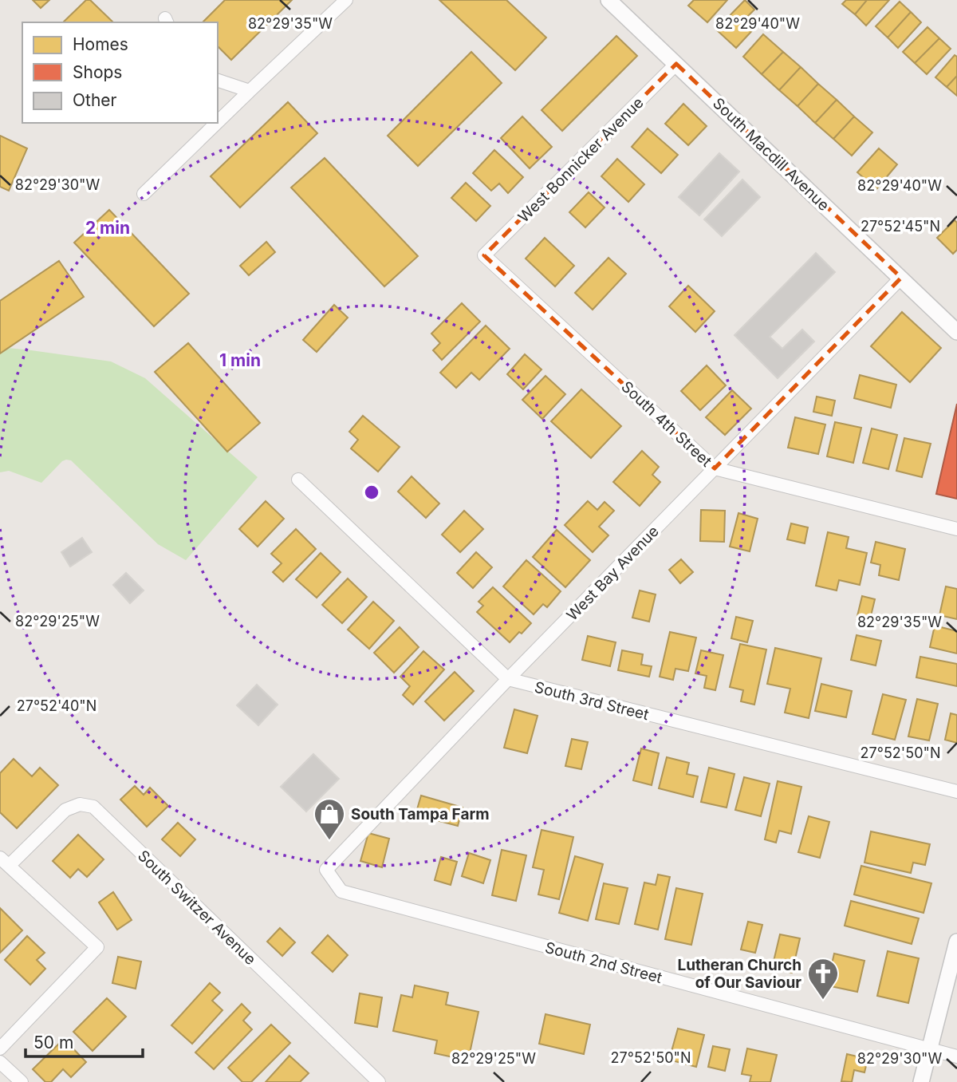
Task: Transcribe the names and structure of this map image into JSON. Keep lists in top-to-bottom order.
{
  "streets": {
    "street": [
      "South Macdill Avenue",
      "West Bonnicker Avenue",
      "South 4th Street",
      "West Bay Avenue",
      "South 3rd Street",
      "South Switzer Avenue",
      "South 2nd Street"
    ]
  },
  "crossings": [
    ["South Macdill Avenue", "West Bonnicker Avenue"],
    ["South Macdill Avenue", "West Bay Avenue"],
    ["West Bonnicker Avenue", "South 4th Street"],
    ["South 4th Street", "West Bay Avenue"],
    ["West Bay Avenue", "South 3rd Street"],
    ["West Bay Avenue", "South 2nd Street"]
  ],
  "places": {
    "shop": ["South Tampa Farm"],
    "church": ["Lutheran Church of Our Saviour"]
  },
  "legend": ["Homes", "Shops", "Other"],
  "scale_bar": "50 m",
  "coordinates": [
    "82°29'35\"W",
    "82°29'40\"W",
    "82°29'30\"W",
    "27°52'45\"N",
    "82°29'25\"W",
    "27°52'40\"N",
    "27°52'50\"N"
  ],
  "rings": ["2 min", "1 min"]
}
